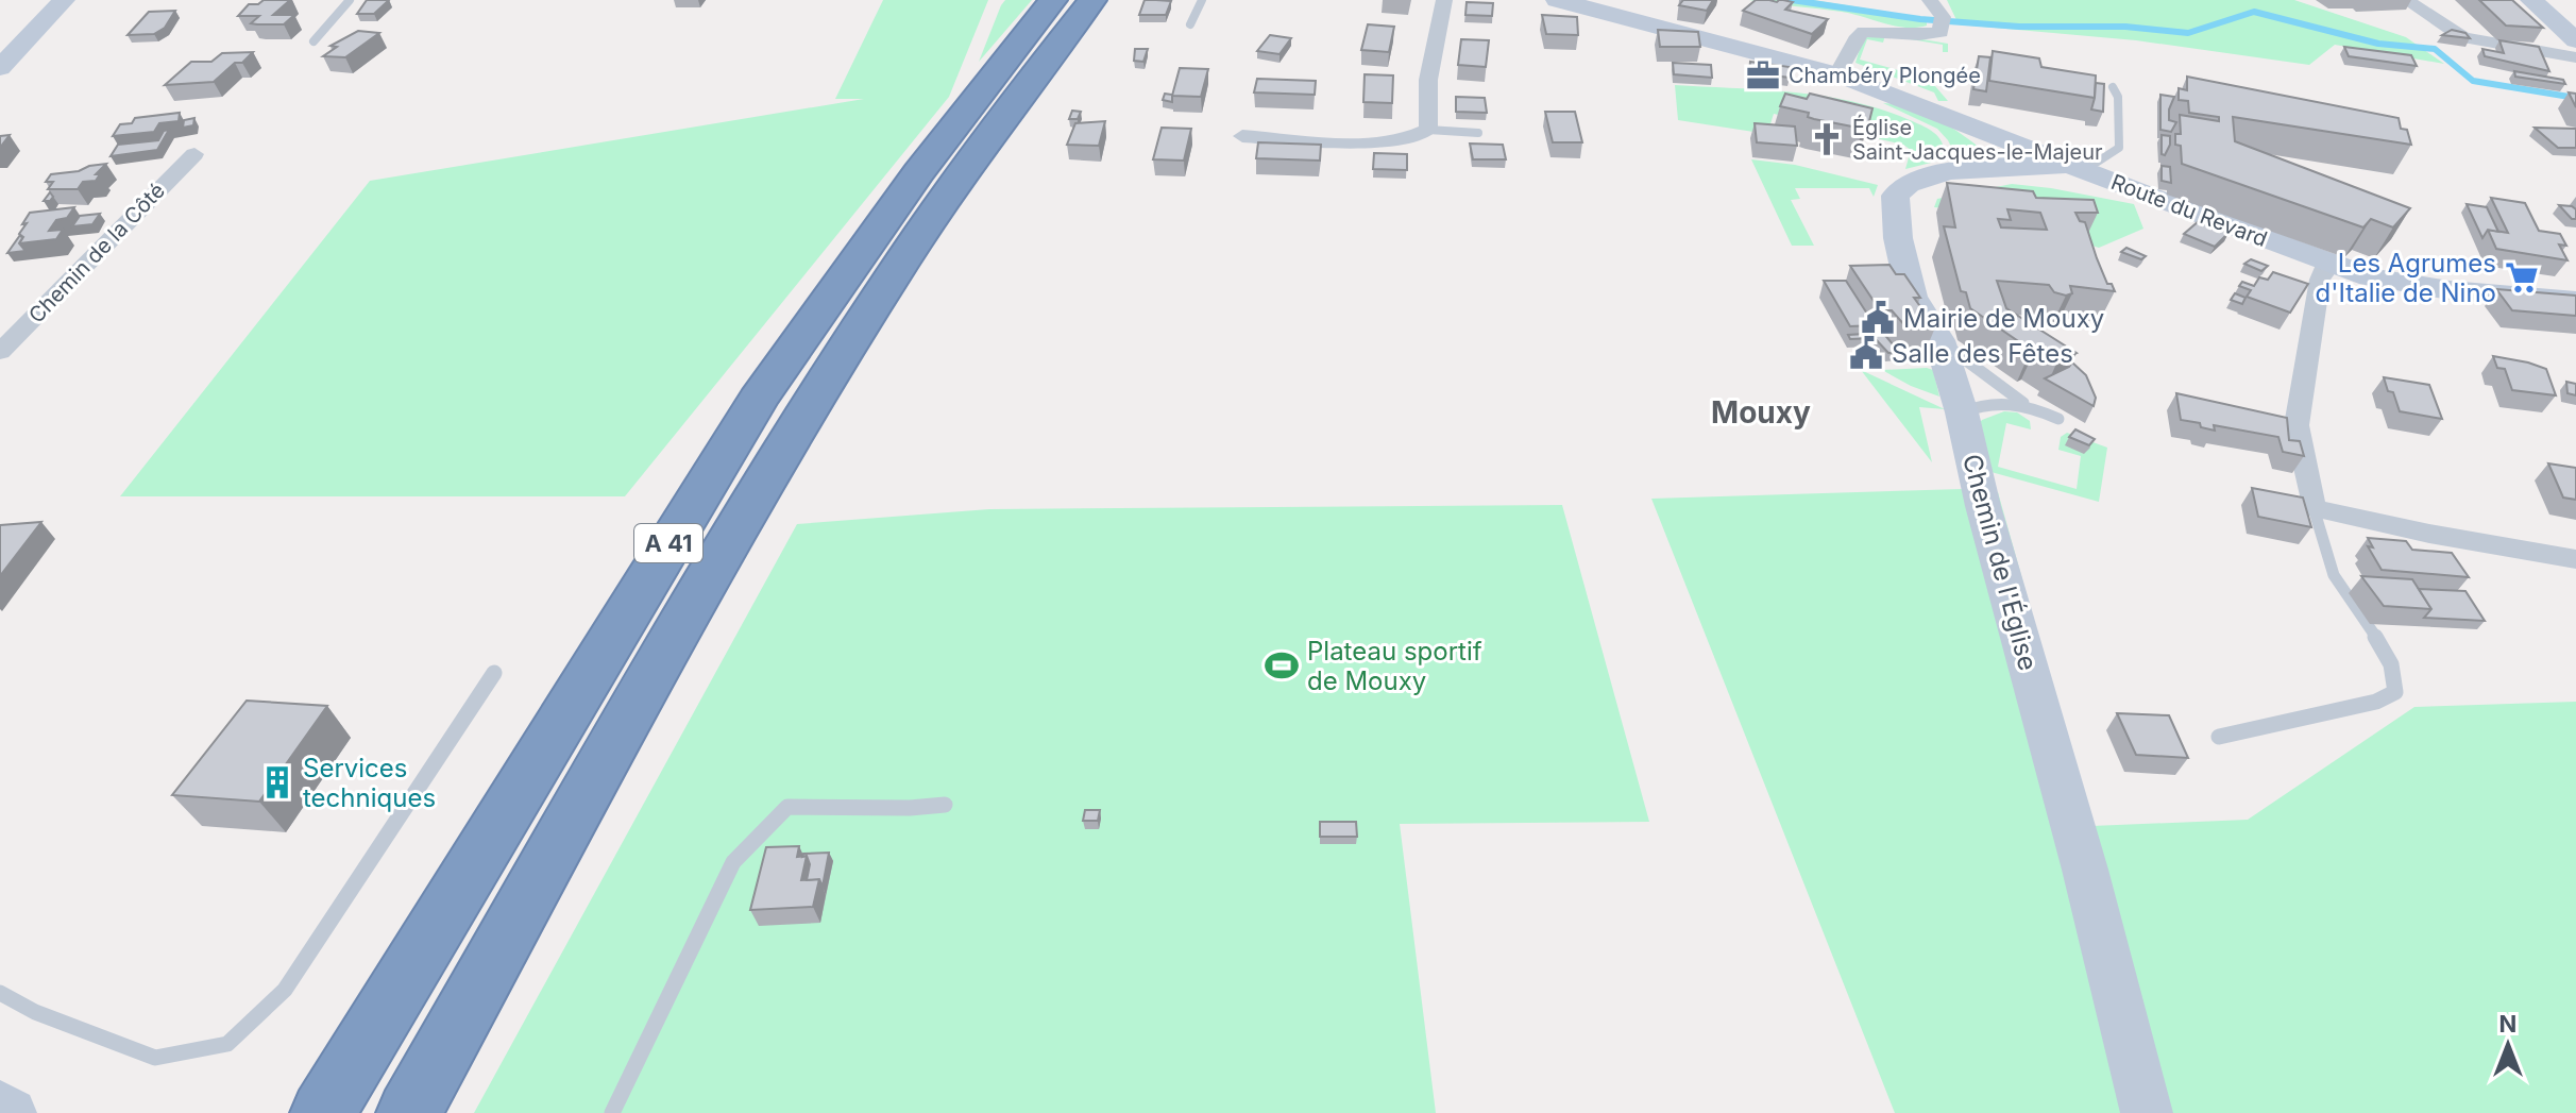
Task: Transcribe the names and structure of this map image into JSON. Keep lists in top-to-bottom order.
{
  "streets": {
    "highway": ["A 41"],
    "street": ["Route du Revard", "Chemin de la Côté", "Chemin de l'Église"]
  },
  "crossings": [
    ["Route du Revard", "Chemin de l'Église"]
  ],
  "districts": ["Mouxy"],
  "places": {
    "office": ["Chambéry Plongée"],
    "church": ["Église Saint-Jacques-le-Majeur"],
    "supermarket": ["Les Agrumes d'Italie de Nino"],
    "public building": ["Mairie de Mouxy", "Salle des Fêtes"],
    "sports": ["Plateau sportif de Mouxy"],
    "building": ["Services techniques"]
  },
  "north": "top"
}
